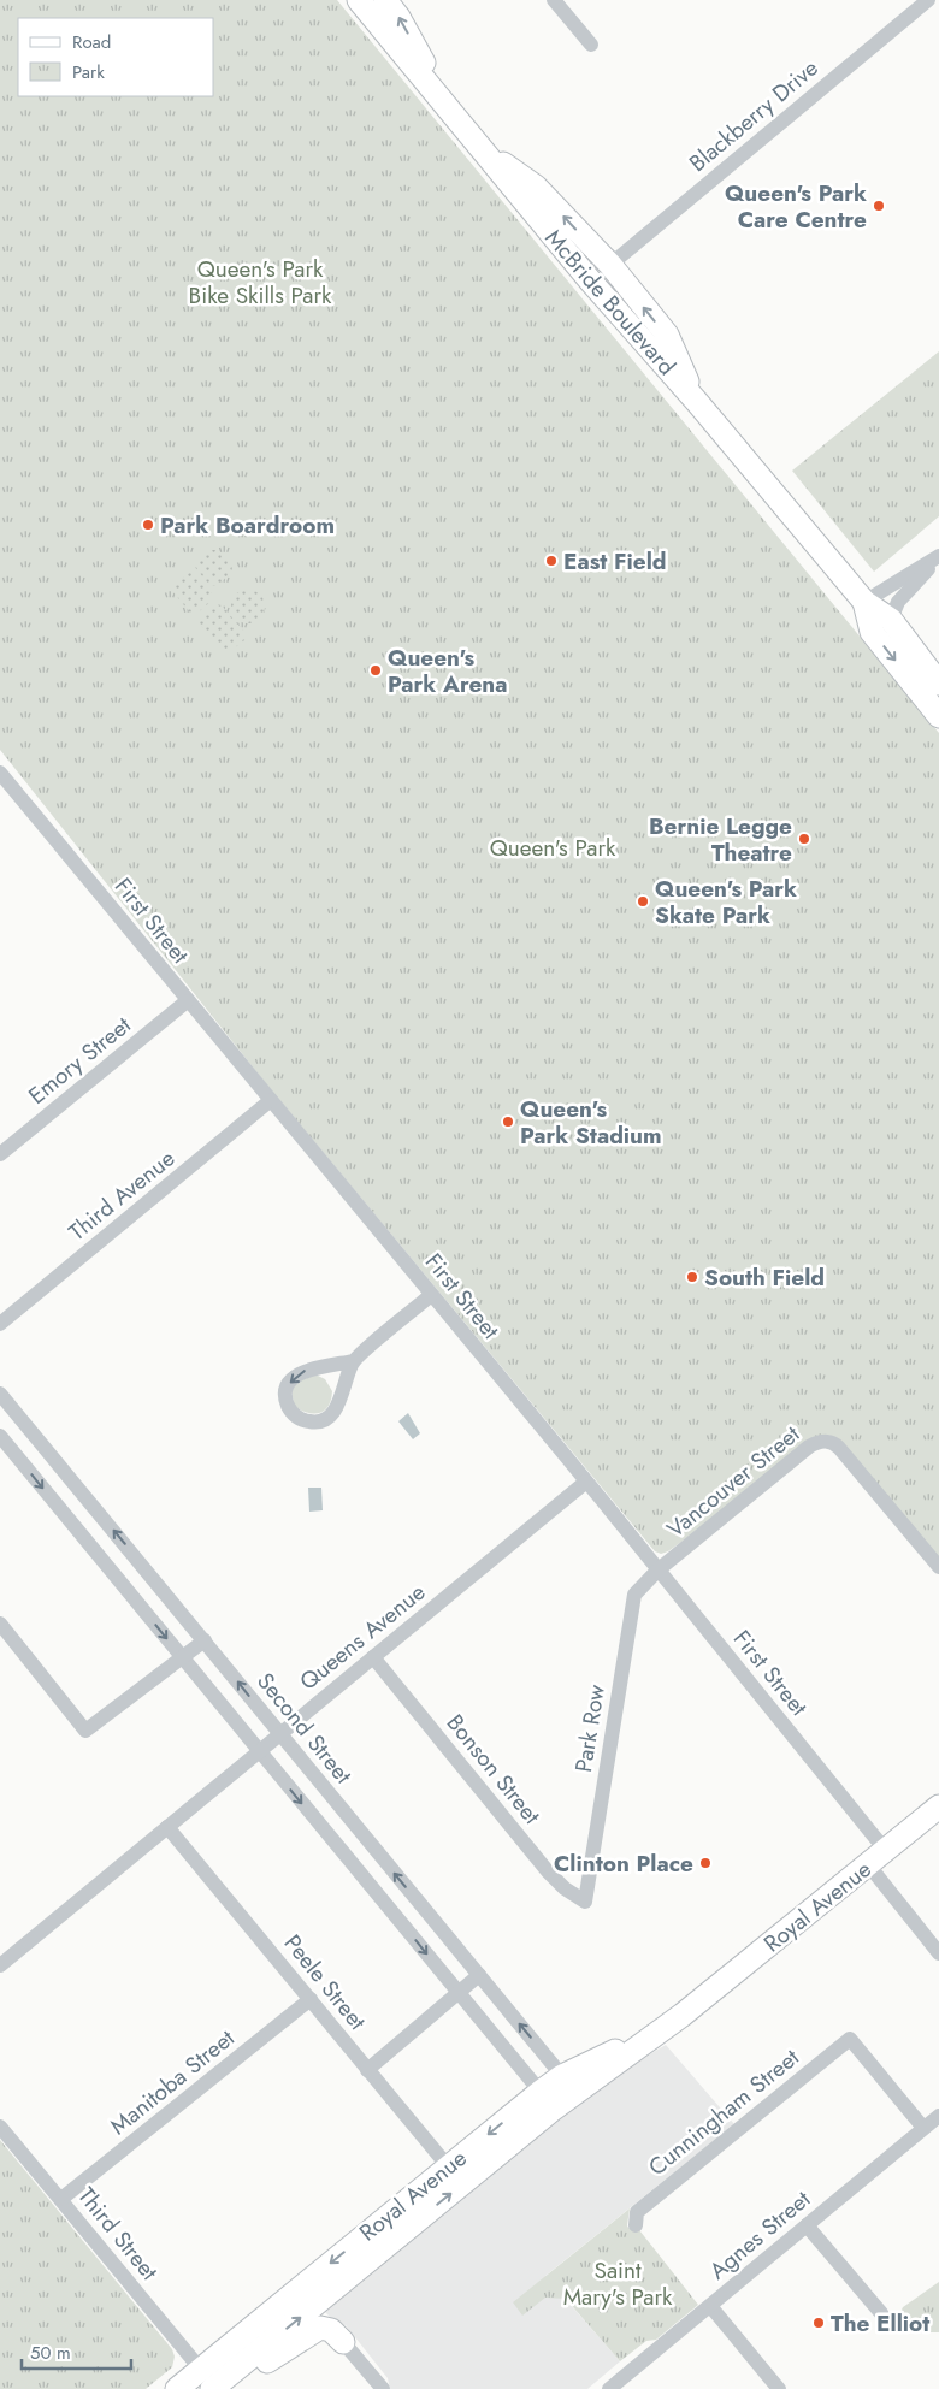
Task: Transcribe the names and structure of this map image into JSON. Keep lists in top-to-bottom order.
{
  "streets": {
    "main road": ["McBride Boulevard", "Royal Avenue"],
    "street": [
      "Blackberry Drive",
      "First Street",
      "Emory Street",
      "Third Avenue",
      "Vancouver Street",
      "Queens Avenue",
      "Second Street",
      "Park Row",
      "Bonson Street",
      "Peele Street",
      "Manitoba Street",
      "Cunningham Street",
      "Third Street",
      "Agnes Street"
    ]
  },
  "crossings": [
    ["First Street", "Emory Street"],
    ["First Street", "Third Avenue"],
    ["First Street", "Vancouver Street"],
    ["First Street", "Queens Avenue"],
    ["First Street", "Park Row"],
    ["First Street", "Royal Avenue"],
    ["Vancouver Street", "Park Row"],
    ["Queens Avenue", "Second Street"],
    ["Queens Avenue", "Bonson Street"],
    ["Queens Avenue", "Peele Street"],
    ["Second Street", "Royal Avenue"],
    ["Park Row", "Bonson Street"],
    ["Royal Avenue", "Peele Street"],
    ["Royal Avenue", "Third Street"],
    ["Peele Street", "Manitoba Street"],
    ["Manitoba Street", "Third Street"],
    ["Cunningham Street", "Agnes Street"]
  ],
  "parks": ["Queen's Park Bike Skills Park", "Queen's Park", "Saint Mary's Park"],
  "places": [
    "Queen's Park Care Centre",
    "Park Boardroom",
    "East Field",
    "Queen's Park Arena",
    "Bernie Legge Theatre",
    "Queen's Park Skate Park",
    "Queen's Park Stadium",
    "South Field",
    "Clinton Place",
    "The Elliot"
  ],
  "legend": ["Road", "Park"],
  "scale_bar": "50 m"
}
